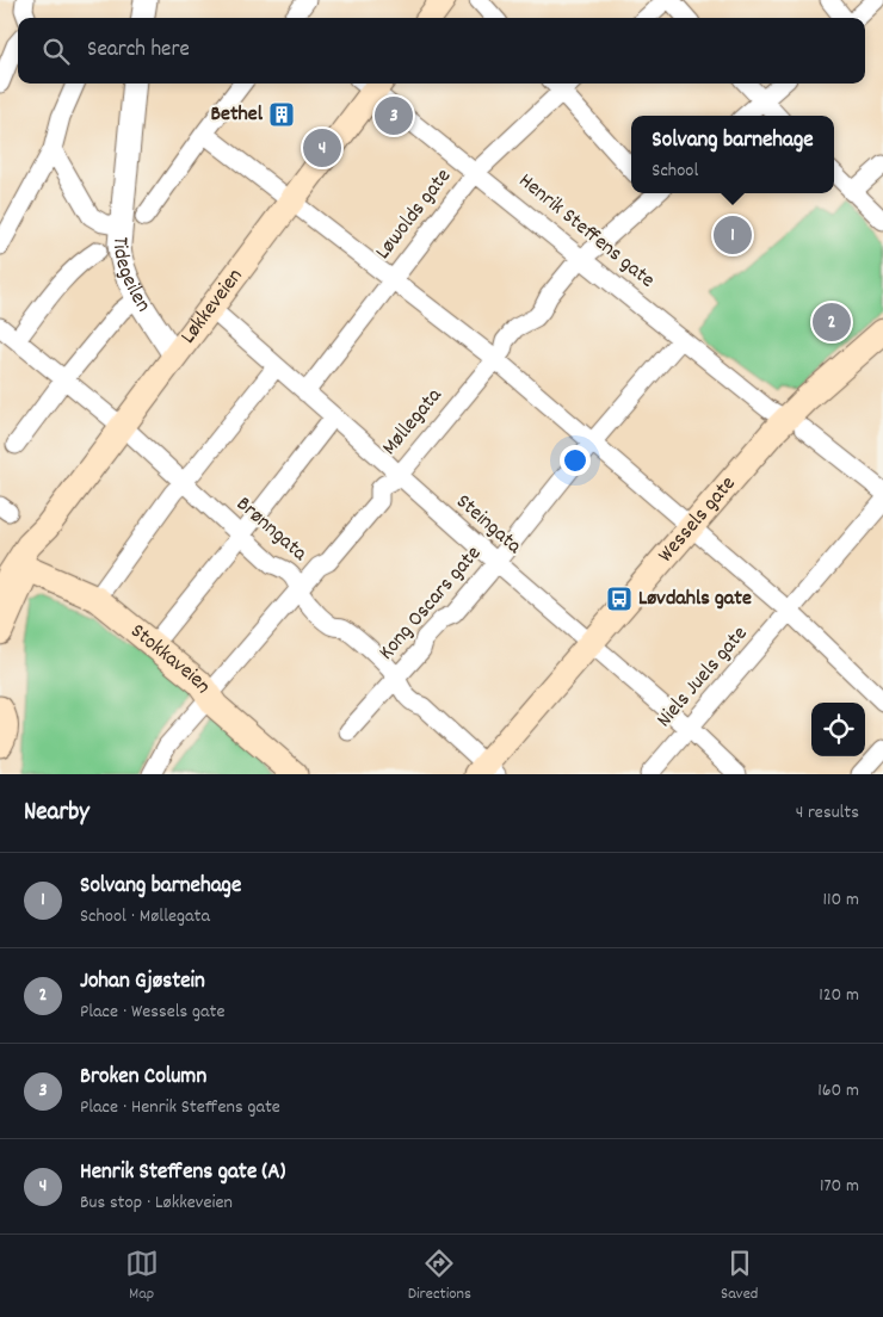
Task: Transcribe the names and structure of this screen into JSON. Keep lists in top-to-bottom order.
{
  "streets": {
    "main road": ["Løkkeveien", "Wessels gate", "Stokkaveien"],
    "street": [
      "Løwolds gate",
      "Henrik Steffens gate",
      "Tidegeilen",
      "Møllegata",
      "Steingata",
      "Brønngata",
      "Kong Oscars gate",
      "Niels Juels gate"
    ]
  },
  "crossings": [
    ["Løwolds gate", "Henrik Steffens gate"],
    ["Løwolds gate", "Steingata"],
    ["Henrik Steffens gate", "Løkkeveien"],
    ["Henrik Steffens gate", "Møllegata"],
    ["Henrik Steffens gate", "Wessels gate"],
    ["Henrik Steffens gate", "Kong Oscars gate"],
    ["Tidegeilen", "Løkkeveien"],
    ["Løkkeveien", "Steingata"],
    ["Løkkeveien", "Brønngata"],
    ["Løkkeveien", "Stokkaveien"],
    ["Møllegata", "Steingata"],
    ["Møllegata", "Brønngata"],
    ["Møllegata", "Stokkaveien"],
    ["Wessels gate", "Steingata"],
    ["Wessels gate", "Brønngata"],
    ["Steingata", "Kong Oscars gate"],
    ["Steingata", "Niels Juels gate"],
    ["Brønngata", "Kong Oscars gate"]
  ],
  "places": {
    "building": ["Bethel"],
    "bus stop": ["Løvdahls gate"]
  },
  "page": {
    "search": "Search here",
    "pins": [
      "3",
      "4",
      "1",
      "2"
    ],
    "popup": ["Solvang barnehage", "School"],
    "heading": ["Nearby", "4 results"],
    "list": [
      {
        "mark": "1",
        "name": "Solvang barnehage",
        "note": "School · Møllegata",
        "value": "110 m"
      },
      {
        "mark": "2",
        "name": "Johan Gjøstein",
        "note": "Place · Wessels gate",
        "value": "120 m"
      },
      {
        "mark": "3",
        "name": "Broken Column",
        "note": "Place · Henrik Steffens gate",
        "value": "160 m"
      },
      {
        "mark": "4",
        "name": "Henrik Steffens gate (A)",
        "note": "Bus stop · Løkkeveien",
        "value": "170 m"
      }
    ],
    "nav": ["Map", "Directions", "Saved"]
  }
}
